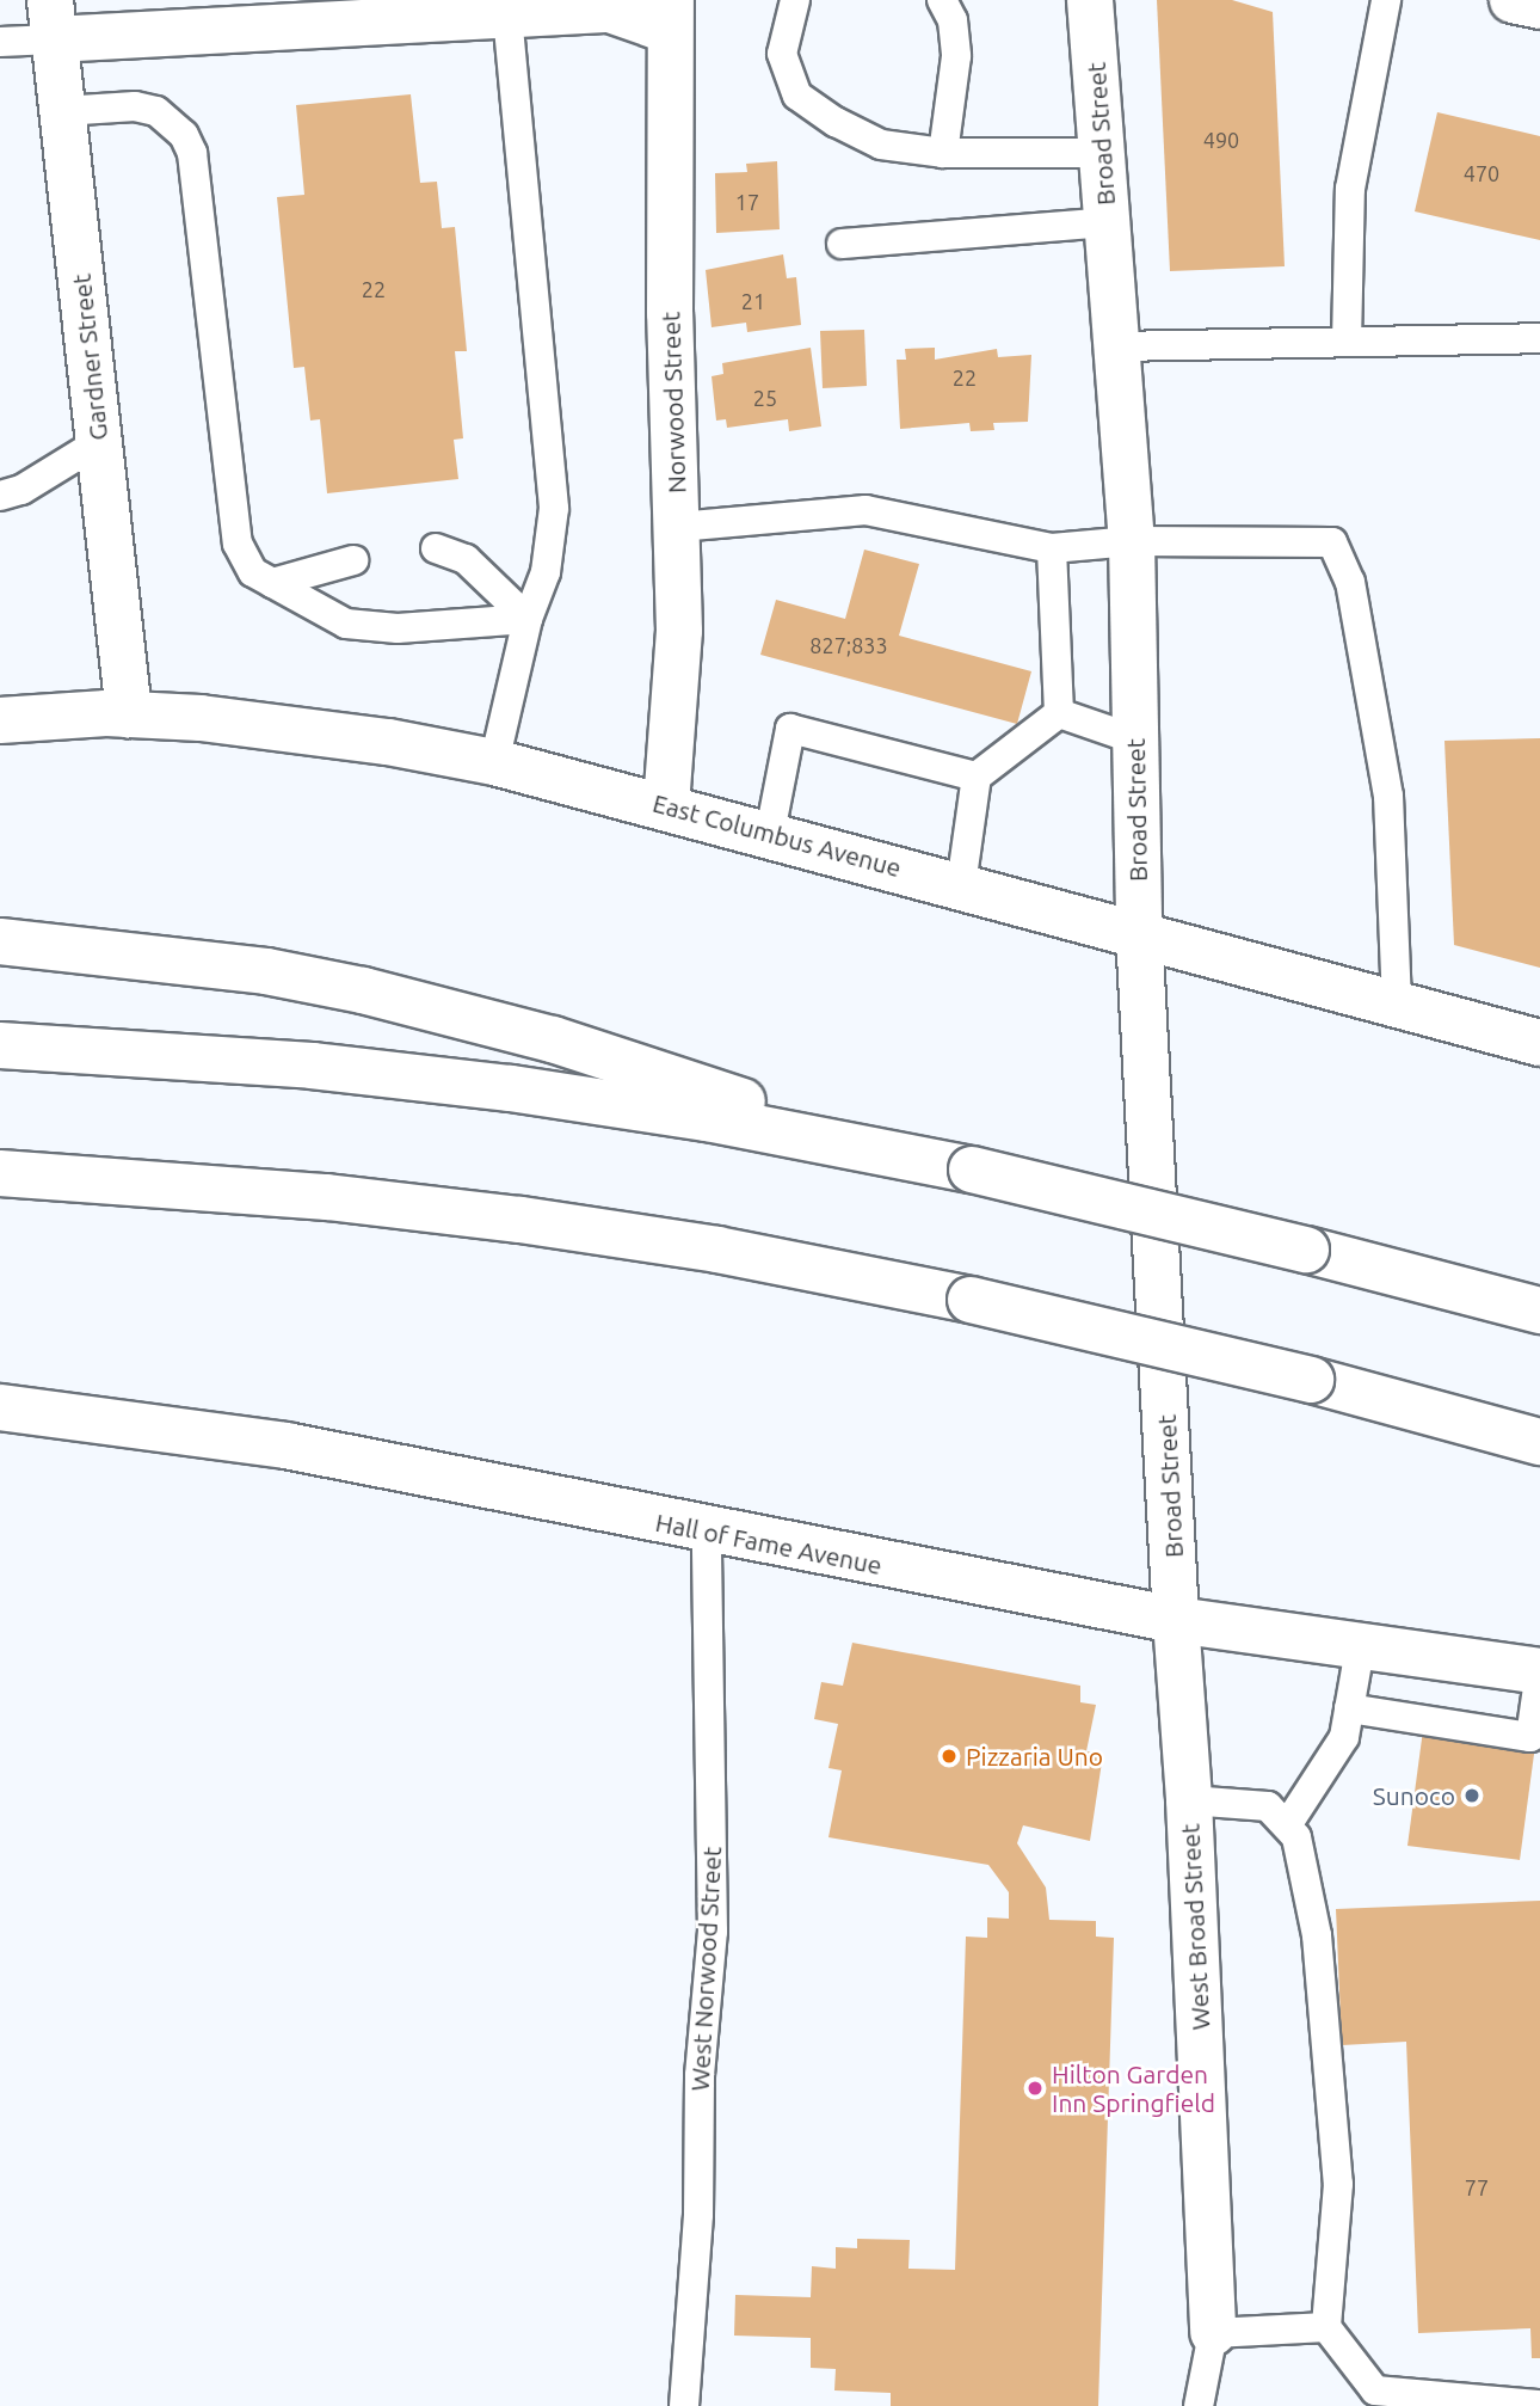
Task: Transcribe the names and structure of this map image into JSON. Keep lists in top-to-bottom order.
{
  "streets": {
    "main road": [
      "Broad Street",
      "Gardner Street",
      "Norwood Street",
      "East Columbus Avenue",
      "Hall of Fame Avenue",
      "West Broad Street"
    ],
    "lane": ["West Norwood Street"]
  },
  "crossings": [
    ["Broad Street", "East Columbus Avenue"],
    ["Broad Street", "Hall of Fame Avenue"],
    ["Broad Street", "West Broad Street"],
    ["Gardner Street", "East Columbus Avenue"],
    ["Norwood Street", "East Columbus Avenue"],
    ["Hall of Fame Avenue", "West Broad Street"],
    ["Hall of Fame Avenue", "West Norwood Street"]
  ],
  "places": ["Pizzaria Uno", "Sunoco", "Hilton Garden Inn Springfield"],
  "house_numbers": [
    "490",
    "470",
    "17",
    "22",
    "21",
    "22",
    "25",
    "827;833",
    "77"
  ]
}
